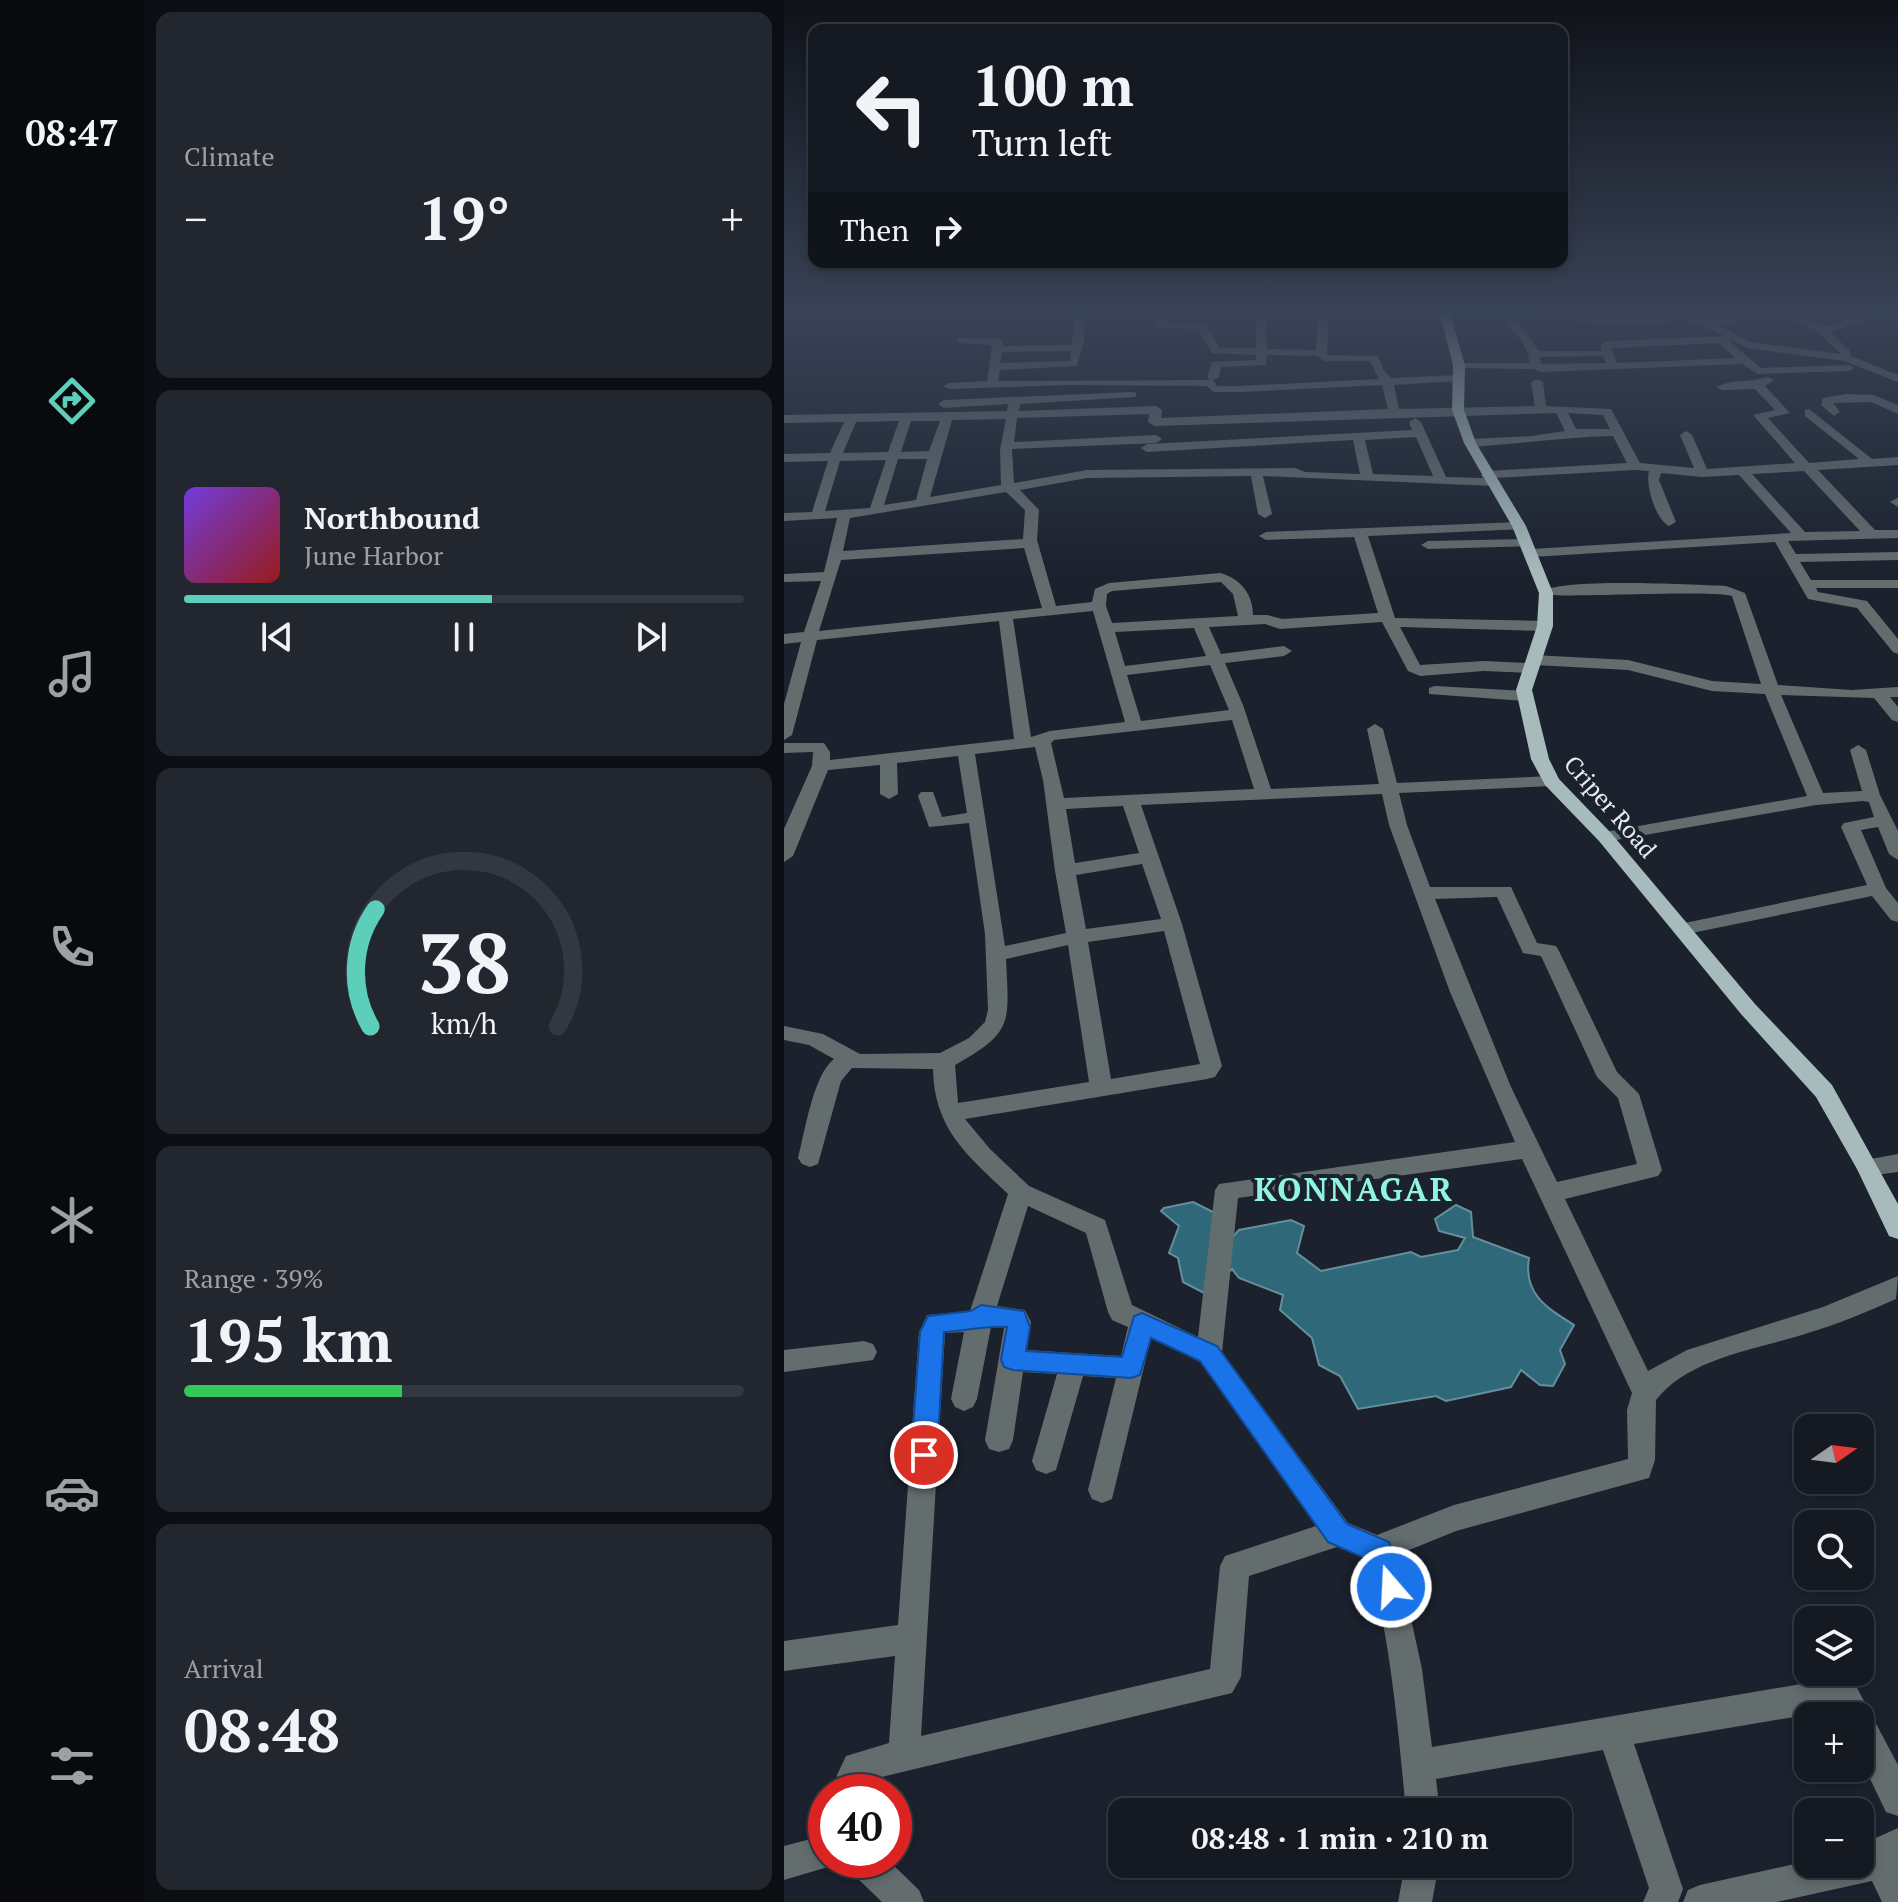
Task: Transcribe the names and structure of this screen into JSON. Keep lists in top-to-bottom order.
{
  "streets": {
    "main road": ["Criper Road"]
  },
  "districts": ["KONNAGAR"],
  "north": "right",
  "page": {
    "tabs": "08:47",
    "tile": [
      "Climate",
      ["Range · 39%", "195 km"],
      ["Arrival", "08:48"]
    ],
    "turn": ["100 m", "Turn left"],
    "heat": ["−", "19°", "+"],
    "then": "Then",
    "song": ["Northbound", "June Harbor"],
    "map_buttons": ["+", "−"],
    "limit": "40",
    "trip": "08:48 · 1 min · 210 m",
    "gauge": ["38", "km/h"]
  }
}
